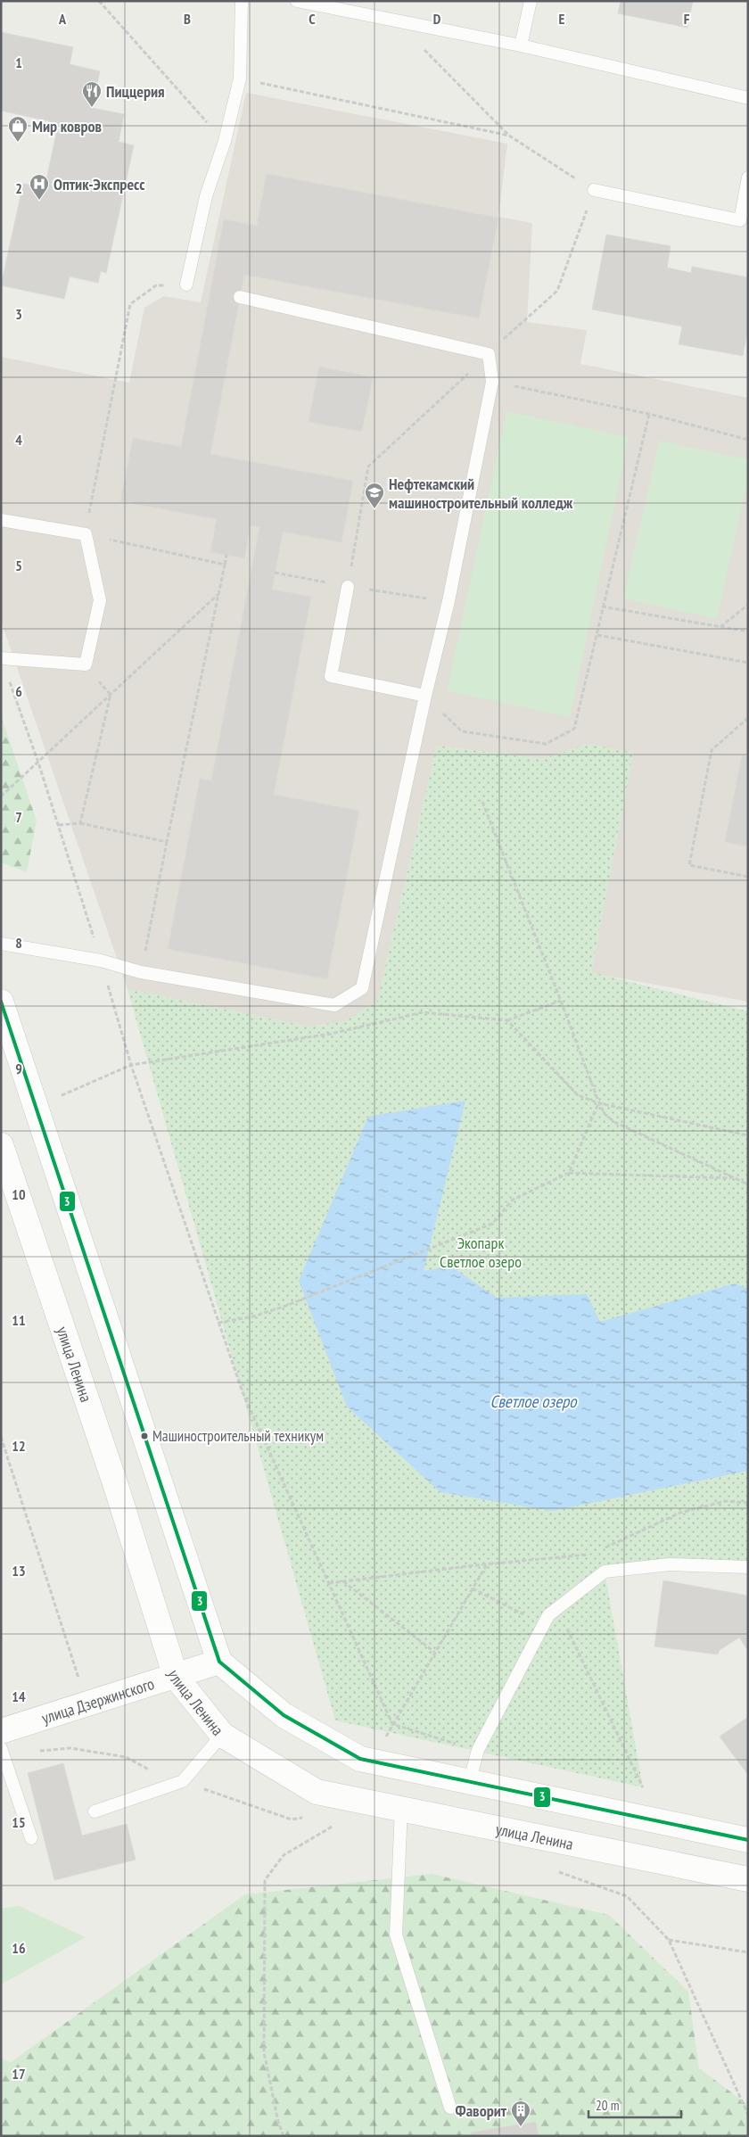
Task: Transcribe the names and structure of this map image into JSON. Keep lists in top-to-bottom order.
{
  "streets": {
    "main road": ["улица Ленина", "улица Дзержинского"]
  },
  "crossings": [
    ["улица Ленина", "улица Дзержинского"]
  ],
  "water": ["Светлое озеро"],
  "parks": ["Экопарк Светлое озеро"],
  "places": {
    "restaurant": ["Пиццерия"],
    "shop": ["Мир ковров"],
    "hospital": ["Оптик-Экспресс"],
    "school or university": ["Нефтекамский машиностроительный колледж"],
    "other": ["Машиностроительный техникум"],
    "building": ["Фаворит"]
  },
  "lines": ["transit line 3"],
  "scale_bar": "20 m",
  "grid": {
    "columns": [
      "A",
      "B",
      "C",
      "D",
      "E",
      "F"
    ],
    "rows": [
      "1",
      "2",
      "3",
      "4",
      "5",
      "6",
      "7",
      "8",
      "9",
      "10",
      "11",
      "12",
      "13",
      "14",
      "15",
      "16",
      "17"
    ]
  }
}
